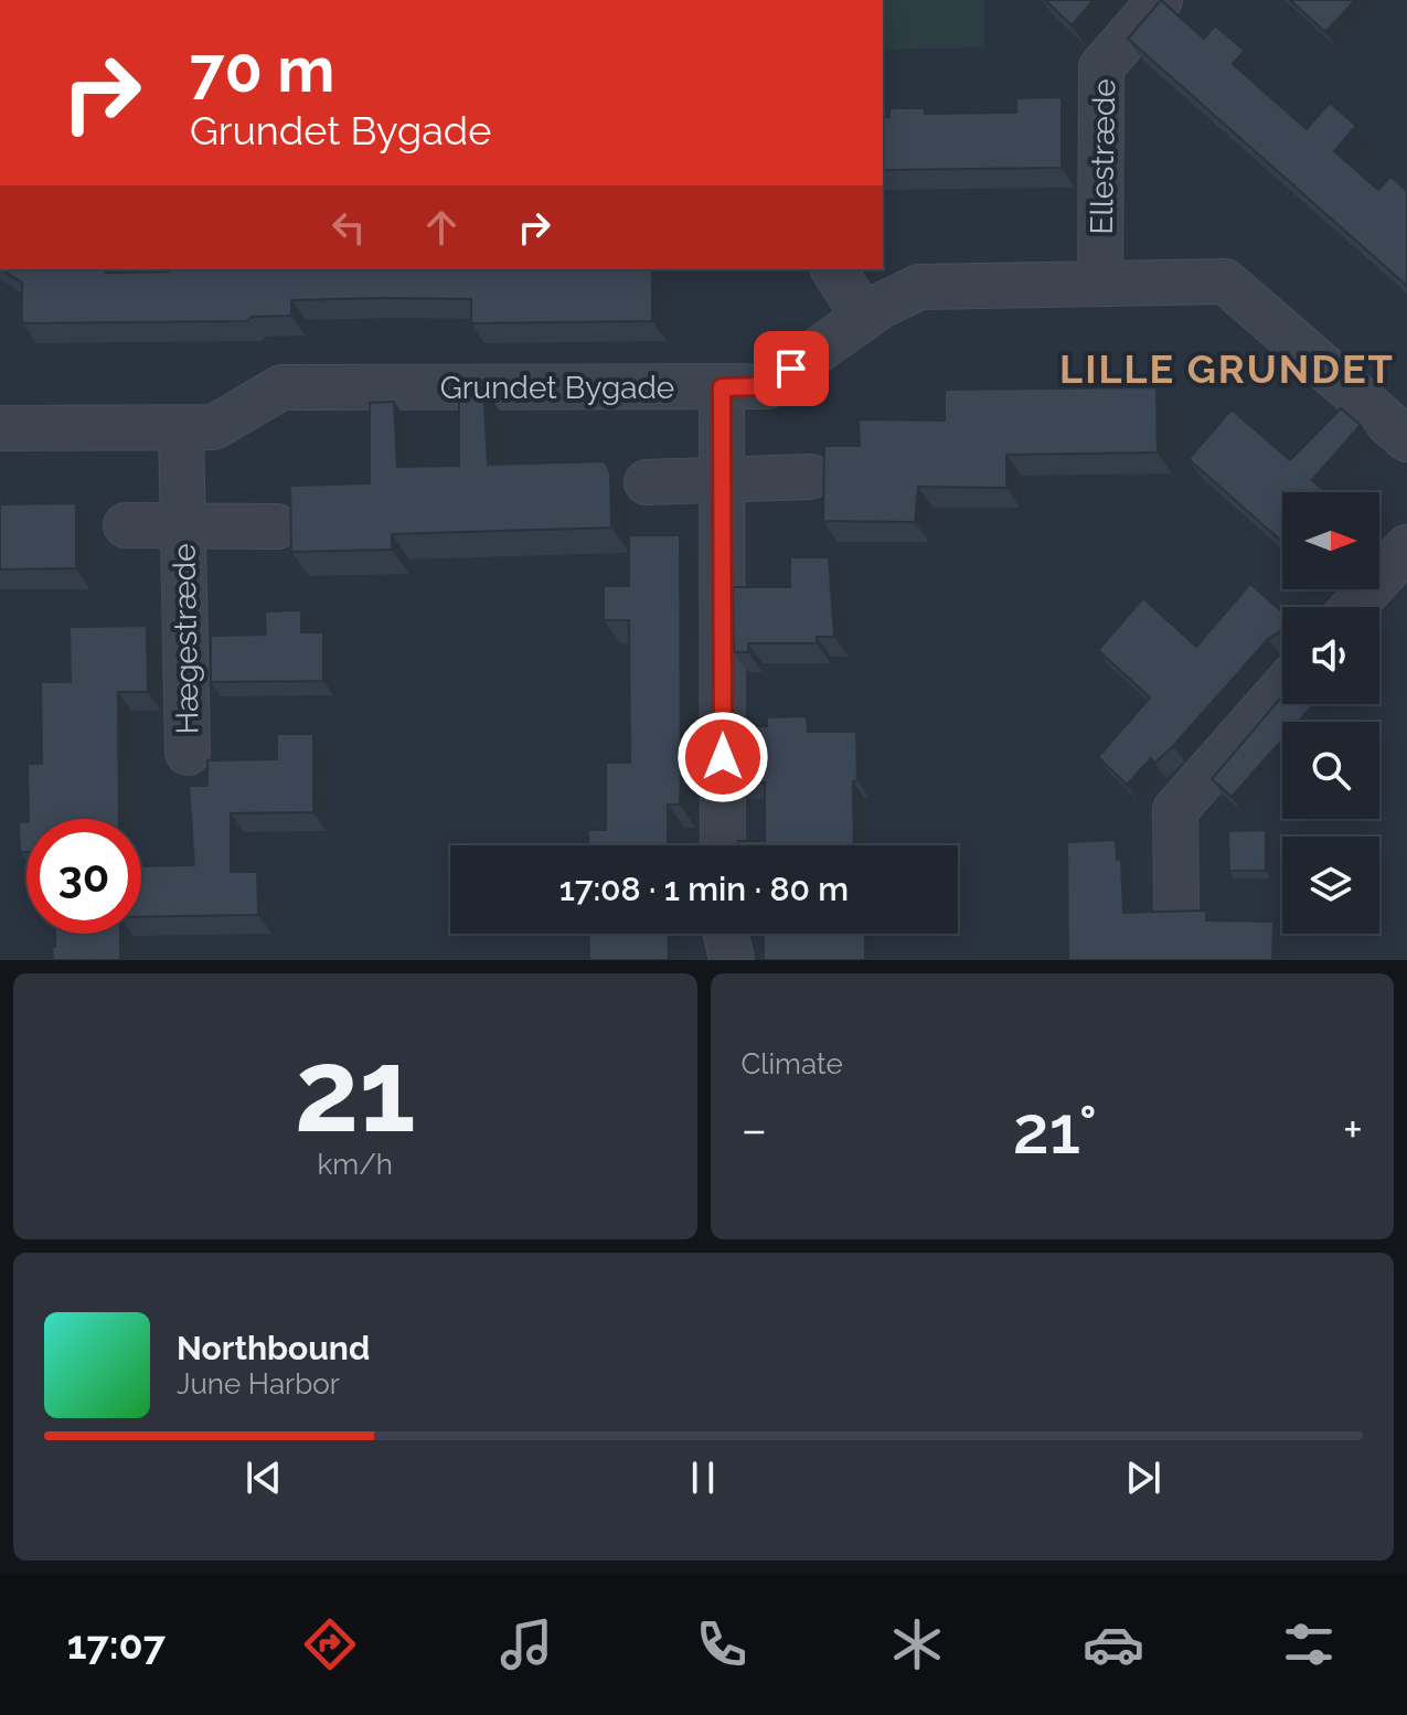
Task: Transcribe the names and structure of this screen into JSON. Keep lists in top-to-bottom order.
{
  "streets": {
    "street": ["Ellestræde", "Grundet Bygade", "Hægestræde"]
  },
  "crossings": [
    ["Ellestræde", "Grundet Bygade"],
    ["Grundet Bygade", "Hægestræde"]
  ],
  "districts": ["LILLE GRUNDET"],
  "north": "right",
  "page": {
    "turn": ["70 m", "Grundet Bygade"],
    "limit": "30",
    "trip": "17:08 · 1 min · 80 m",
    "tile": [
      ["21", "km/h"],
      "Climate"
    ],
    "heat": ["−", "21°", "+"],
    "song": ["Northbound", "June Harbor"],
    "tabs": "17:07"
  }
}
